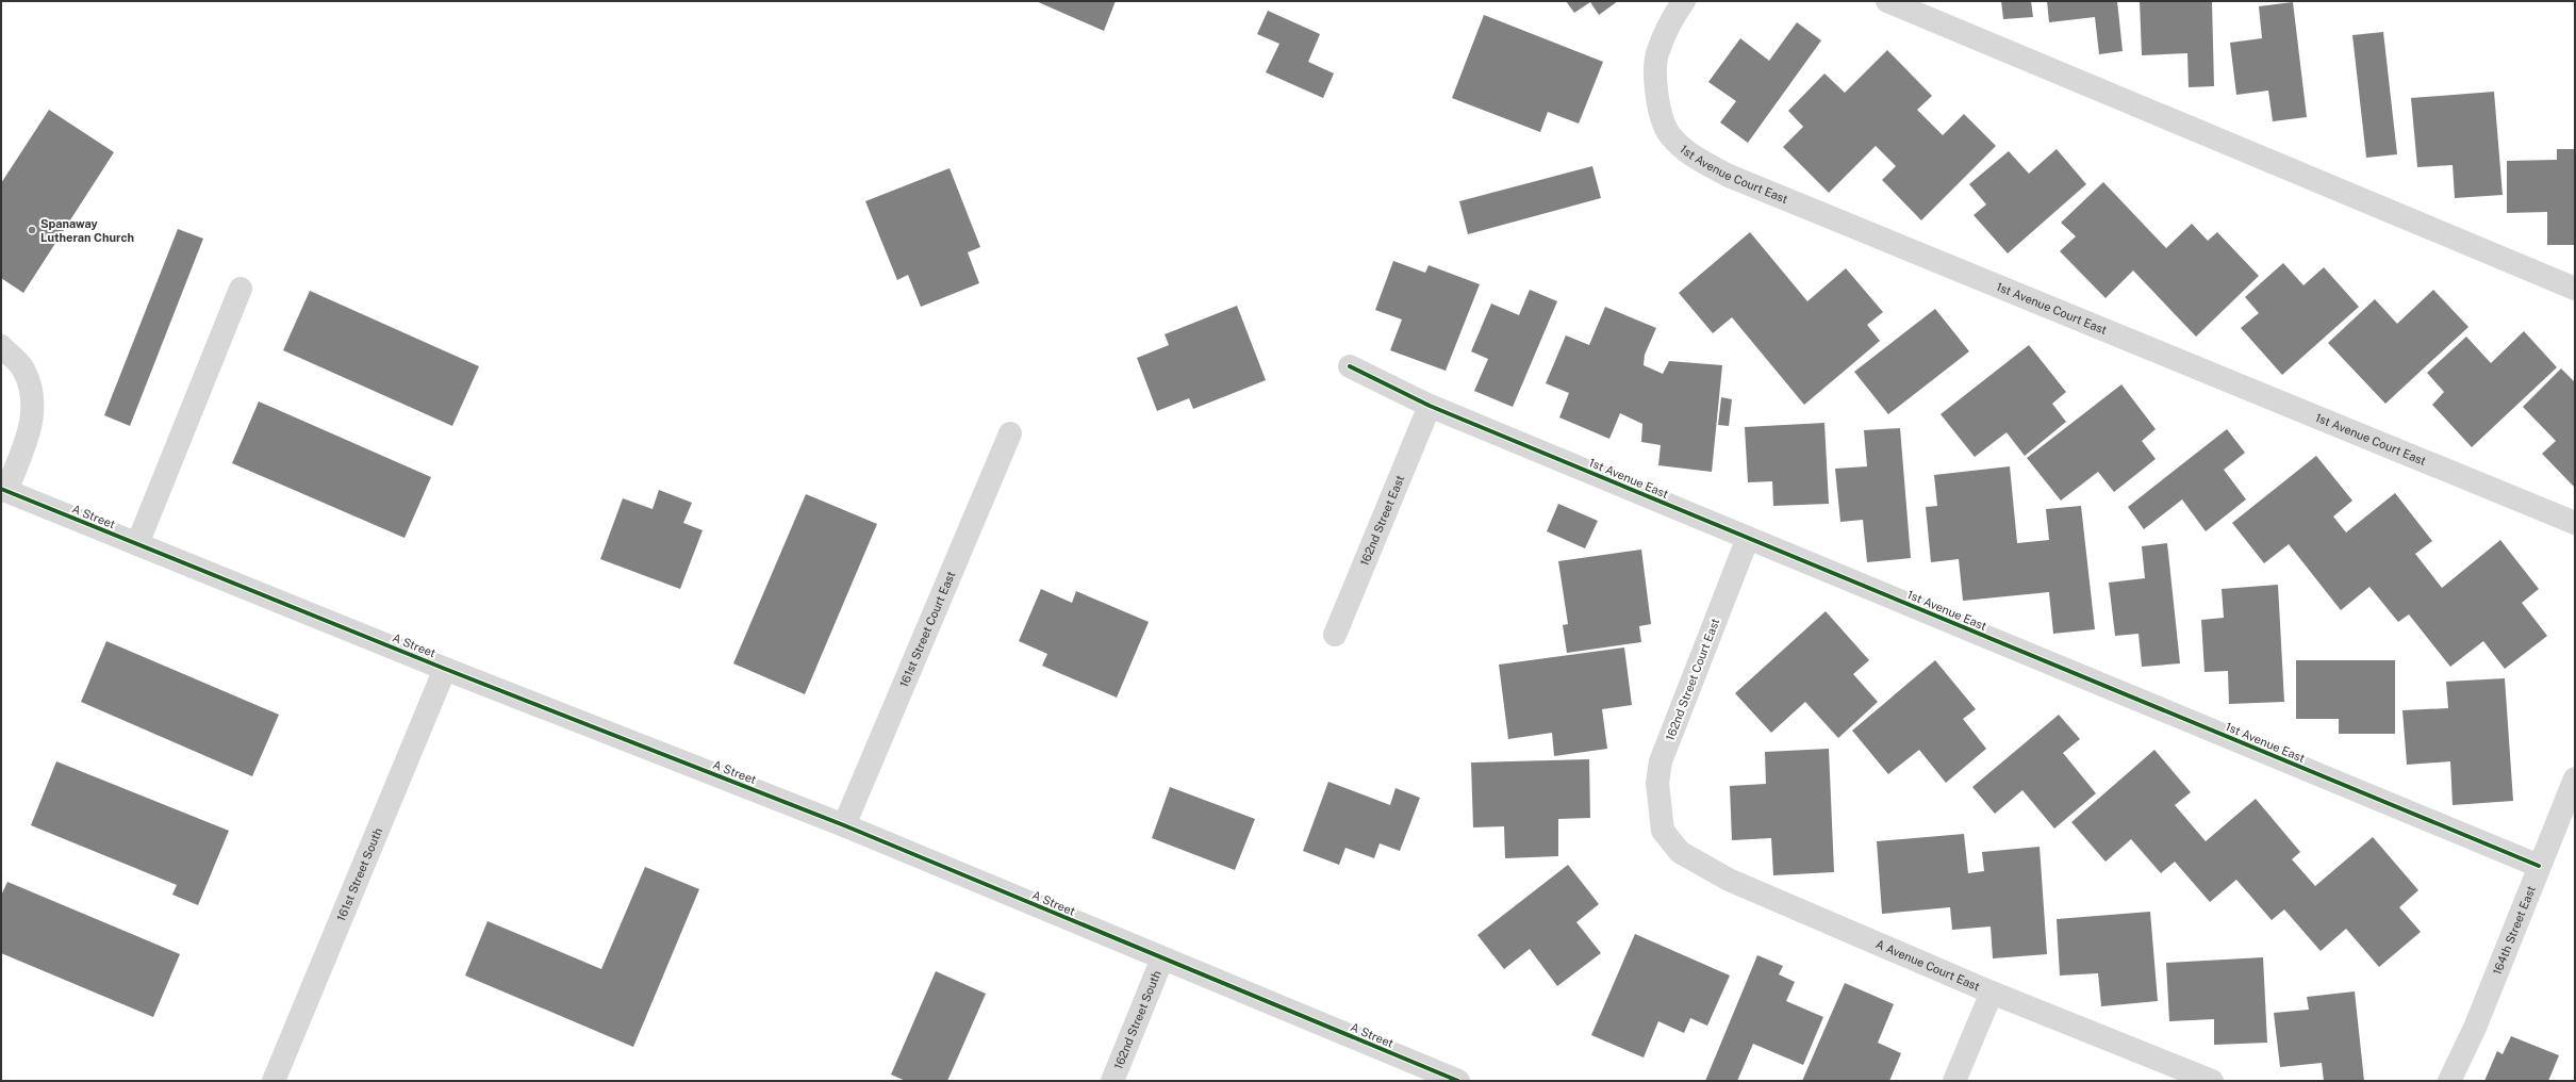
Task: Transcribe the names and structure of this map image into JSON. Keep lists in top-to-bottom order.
{
  "streets": {
    "street": [
      "1st Avenue Court East",
      "1st Avenue East",
      "A Street",
      "162nd Street East",
      "161st Street Court East",
      "162nd Street Court East",
      "161st Street South",
      "164th Street East",
      "A Avenue Court East",
      "162nd Street South"
    ]
  },
  "crossings": [
    ["1st Avenue East", "162nd Street East"],
    ["1st Avenue East", "162nd Street Court East"],
    ["1st Avenue East", "164th Street East"],
    ["A Street", "161st Street Court East"],
    ["A Street", "161st Street South"],
    ["A Street", "162nd Street South"],
    ["162nd Street Court East", "A Avenue Court East"]
  ],
  "places": ["Spanaway Lutheran Church"]
}
